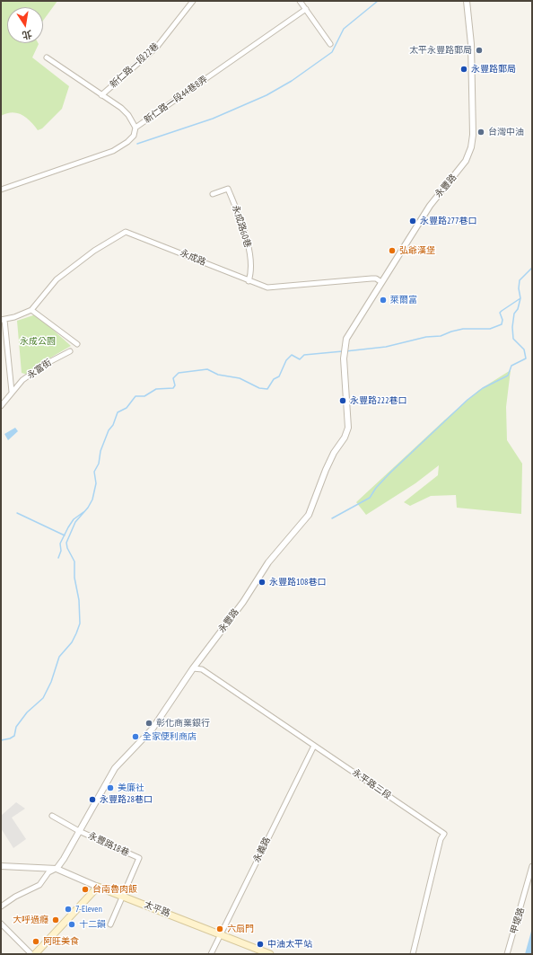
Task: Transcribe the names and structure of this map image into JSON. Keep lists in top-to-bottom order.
{
  "streets": {
    "main road": ["太平路"],
    "street": [
      "新仁路一段22巷",
      "新仁路一段44巷8弄",
      "永豐路",
      "永成路60巷",
      "永成路",
      "永富街",
      "永平路三段",
      "永豐路18巷",
      "永義路",
      "甲堤路"
    ]
  },
  "crossings": [
    ["新仁路一段22巷", "新仁路一段44巷8弄"],
    ["永豐路", "永成路"],
    ["永豐路", "永平路三段"],
    ["永豐路", "永豐路18巷"],
    ["永豐路", "太平路"],
    ["永成路60巷", "永成路"],
    ["永平路三段", "永義路"],
    ["永豐路18巷", "太平路"],
    ["永義路", "太平路"]
  ],
  "parks": ["永成公園"],
  "places": [
    "太平永豐路郵局",
    "永豐路郵局",
    "台灣中油",
    "永豐路277巷口",
    "弘爺漢堡",
    "萊爾富",
    "永豐路222巷口",
    "永豐路108巷口",
    "彰化商業銀行",
    "全家便利商店",
    "美廉社",
    "永豐路28巷口",
    "台南魯肉飯",
    "7-Eleven",
    "大呼過癮",
    "十二韻",
    "六扇門",
    "阿旺美食",
    "中油太平站"
  ],
  "north": "bottom"
}
